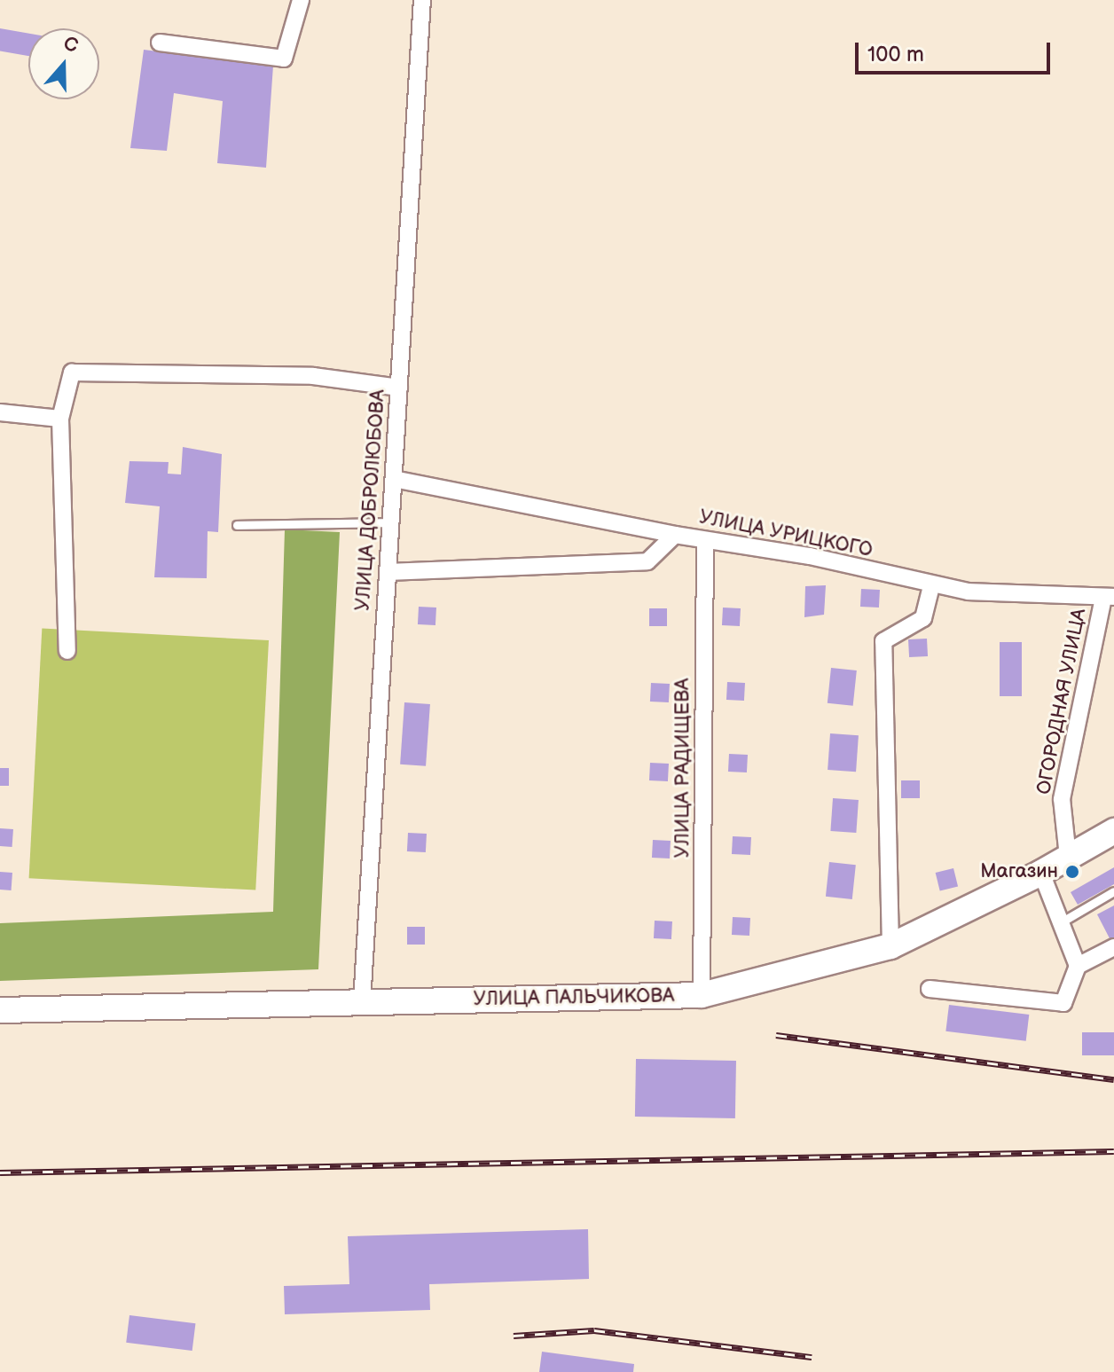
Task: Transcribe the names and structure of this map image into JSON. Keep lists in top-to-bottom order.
{
  "streets": {
    "main road": ["УЛИЦА ПАЛЬЧИКОВА"],
    "street": [
      "УЛИЦА ДОБРОЛЮБОВА",
      "УЛИЦА УРИЦКОГО",
      "ОГОРОДНАЯ УЛИЦА",
      "УЛИЦА РАДИЩЕВА"
    ]
  },
  "crossings": [
    ["УЛИЦА ДОБРОЛЮБОВА", "УЛИЦА УРИЦКОГО"],
    ["УЛИЦА ДОБРОЛЮБОВА", "УЛИЦА ПАЛЬЧИКОВА"],
    ["УЛИЦА УРИЦКОГО", "ОГОРОДНАЯ УЛИЦА"],
    ["УЛИЦА УРИЦКОГО", "УЛИЦА РАДИЩЕВА"],
    ["ОГОРОДНАЯ УЛИЦА", "УЛИЦА ПАЛЬЧИКОВА"],
    ["УЛИЦА РАДИЩЕВА", "УЛИЦА ПАЛЬЧИКОВА"]
  ],
  "places": ["Магазин"],
  "scale_bar": "100 m",
  "north": "top"
}
